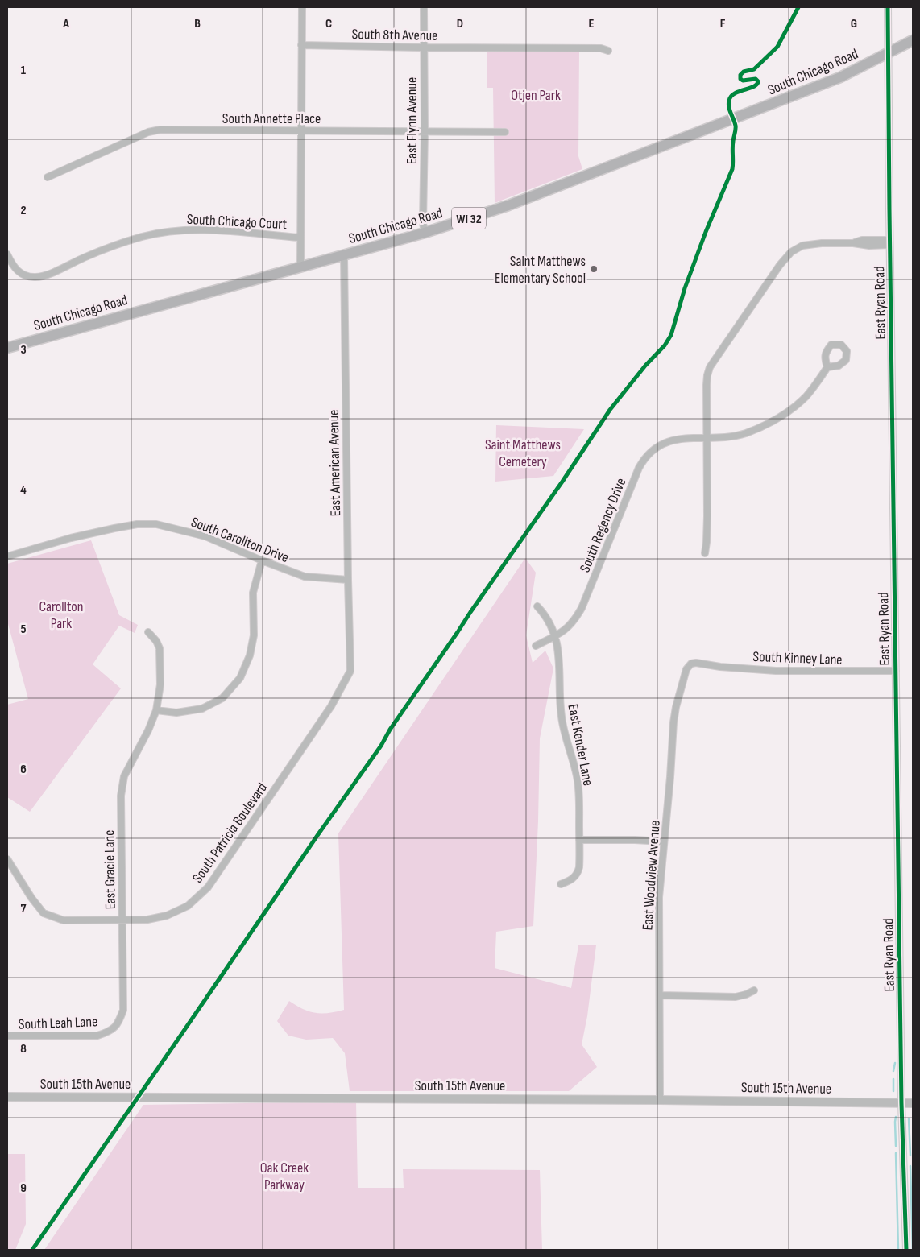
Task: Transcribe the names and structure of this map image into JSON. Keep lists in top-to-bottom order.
{
  "streets": {
    "main road": ["South Chicago Road", "WI 32"],
    "street": [
      "South 8th Avenue",
      "South Annette Place",
      "East Flynn Avenue",
      "South Chicago Court",
      "East Ryan Road",
      "East American Avenue",
      "South Regency Drive",
      "South Carollton Drive",
      "South Kinney Lane",
      "East Kender Lane",
      "South Patricia Boulevard",
      "East Gracie Lane",
      "East Woodview Avenue",
      "South Leah Lane",
      "South 15th Avenue"
    ]
  },
  "crossings": [
    ["South 8th Avenue", "East Flynn Avenue"],
    ["South Chicago Road", "East Flynn Avenue"],
    ["South Chicago Road", "East Ryan Road"],
    ["South Chicago Road", "East American Avenue"],
    ["South Annette Place", "East Flynn Avenue"],
    ["East Ryan Road", "South Kinney Lane"],
    ["East Ryan Road", "South 15th Avenue"],
    ["East American Avenue", "South Carollton Drive"],
    ["East American Avenue", "South Patricia Boulevard"],
    ["South Regency Drive", "East Kender Lane"],
    ["South Kinney Lane", "East Woodview Avenue"],
    ["South Patricia Boulevard", "East Gracie Lane"],
    ["East Gracie Lane", "South Leah Lane"],
    ["East Woodview Avenue", "South 15th Avenue"]
  ],
  "parks": [
    "Otjen Park",
    "Saint Matthews Cemetery",
    "Carollton Park",
    "Oak Creek Parkway"
  ],
  "places": ["Saint Matthews Elementary School"],
  "grid": {
    "columns": [
      "A",
      "B",
      "C",
      "D",
      "E",
      "F",
      "G"
    ],
    "rows": [
      "1",
      "2",
      "3",
      "4",
      "5",
      "6",
      "7",
      "8",
      "9"
    ]
  }
}
